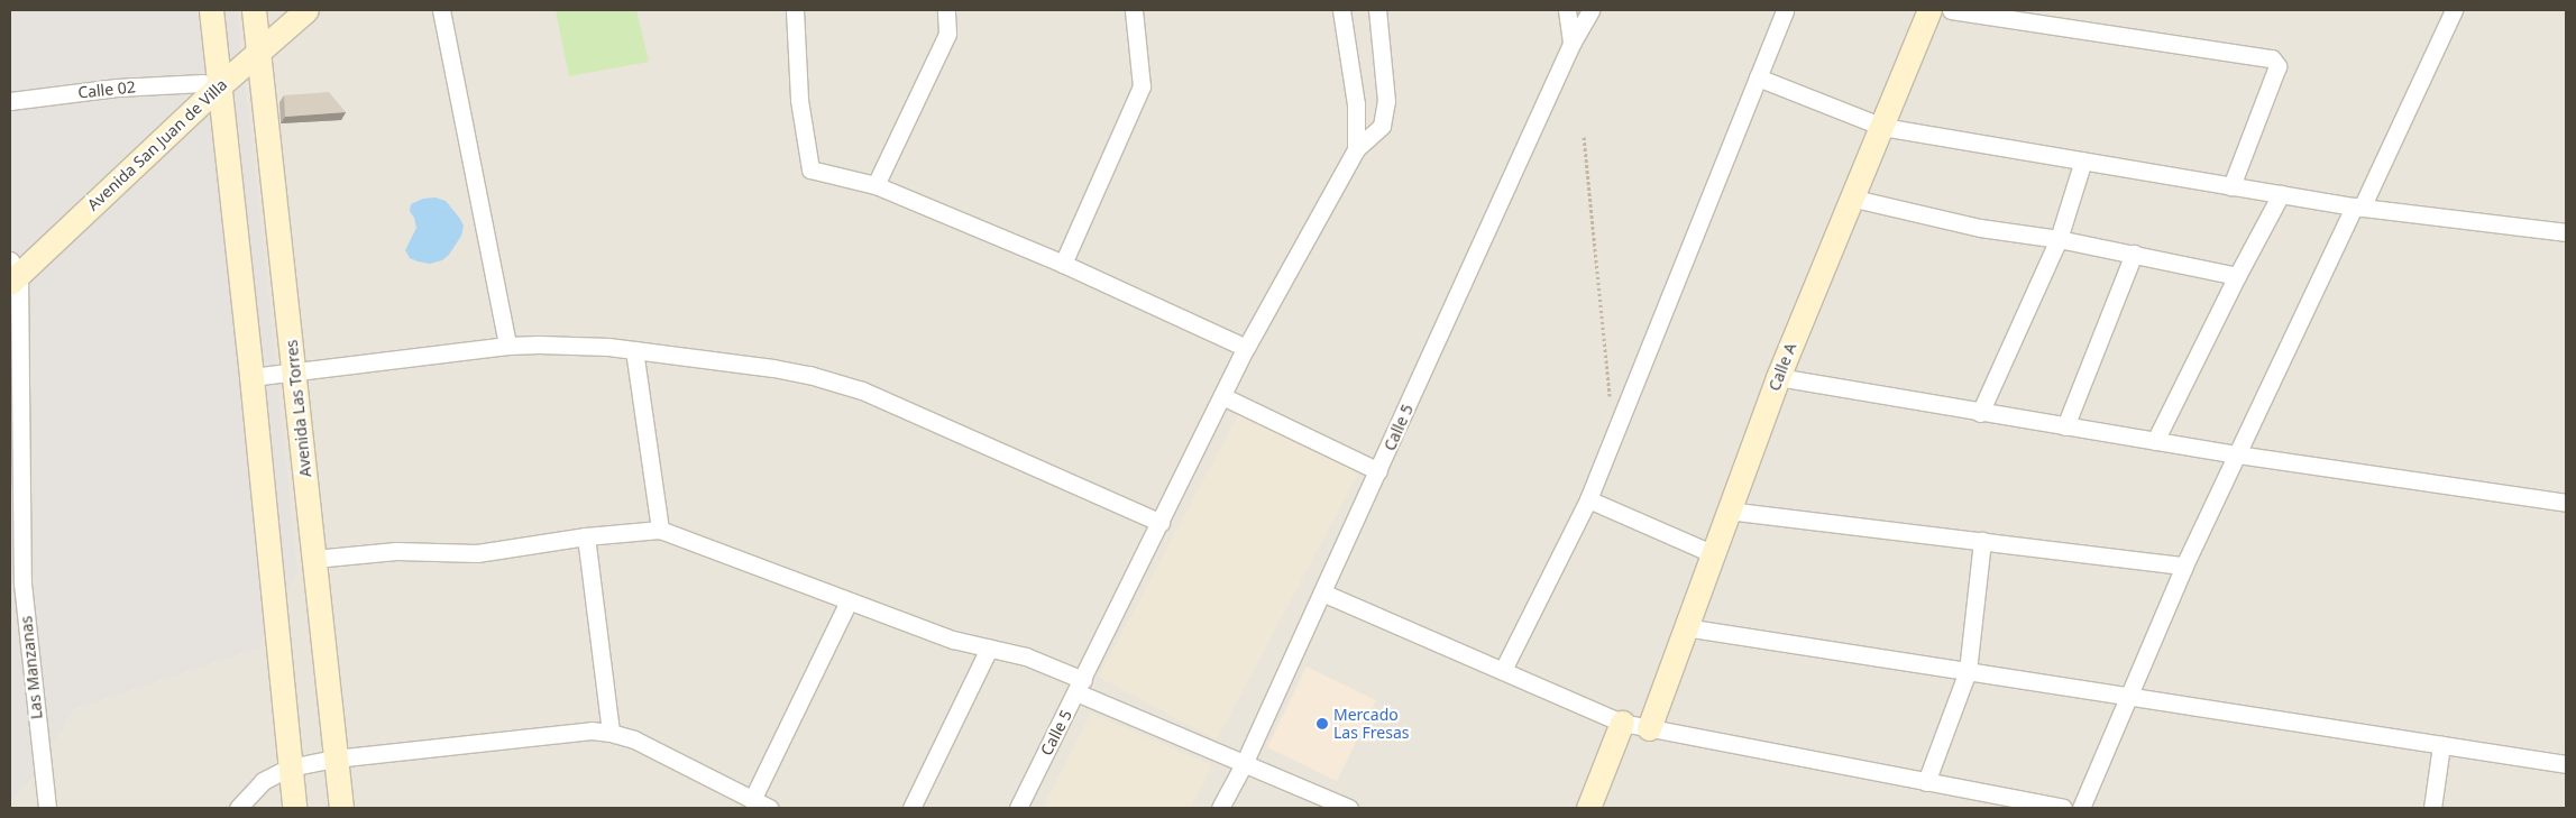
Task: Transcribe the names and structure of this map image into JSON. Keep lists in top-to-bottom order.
{
  "streets": {
    "street": [
      "Calle 02",
      "Avenida San Juan de Villa",
      "Calle A",
      "Avenida Las Torres",
      "Calle 5",
      "Las Manzanas"
    ]
  },
  "crossings": [
    ["Calle 02", "Avenida San Juan de Villa"],
    ["Avenida San Juan de Villa", "Avenida Las Torres"],
    ["Avenida San Juan de Villa", "Las Manzanas"]
  ],
  "places": ["Mercado Las Fresas"]
}
